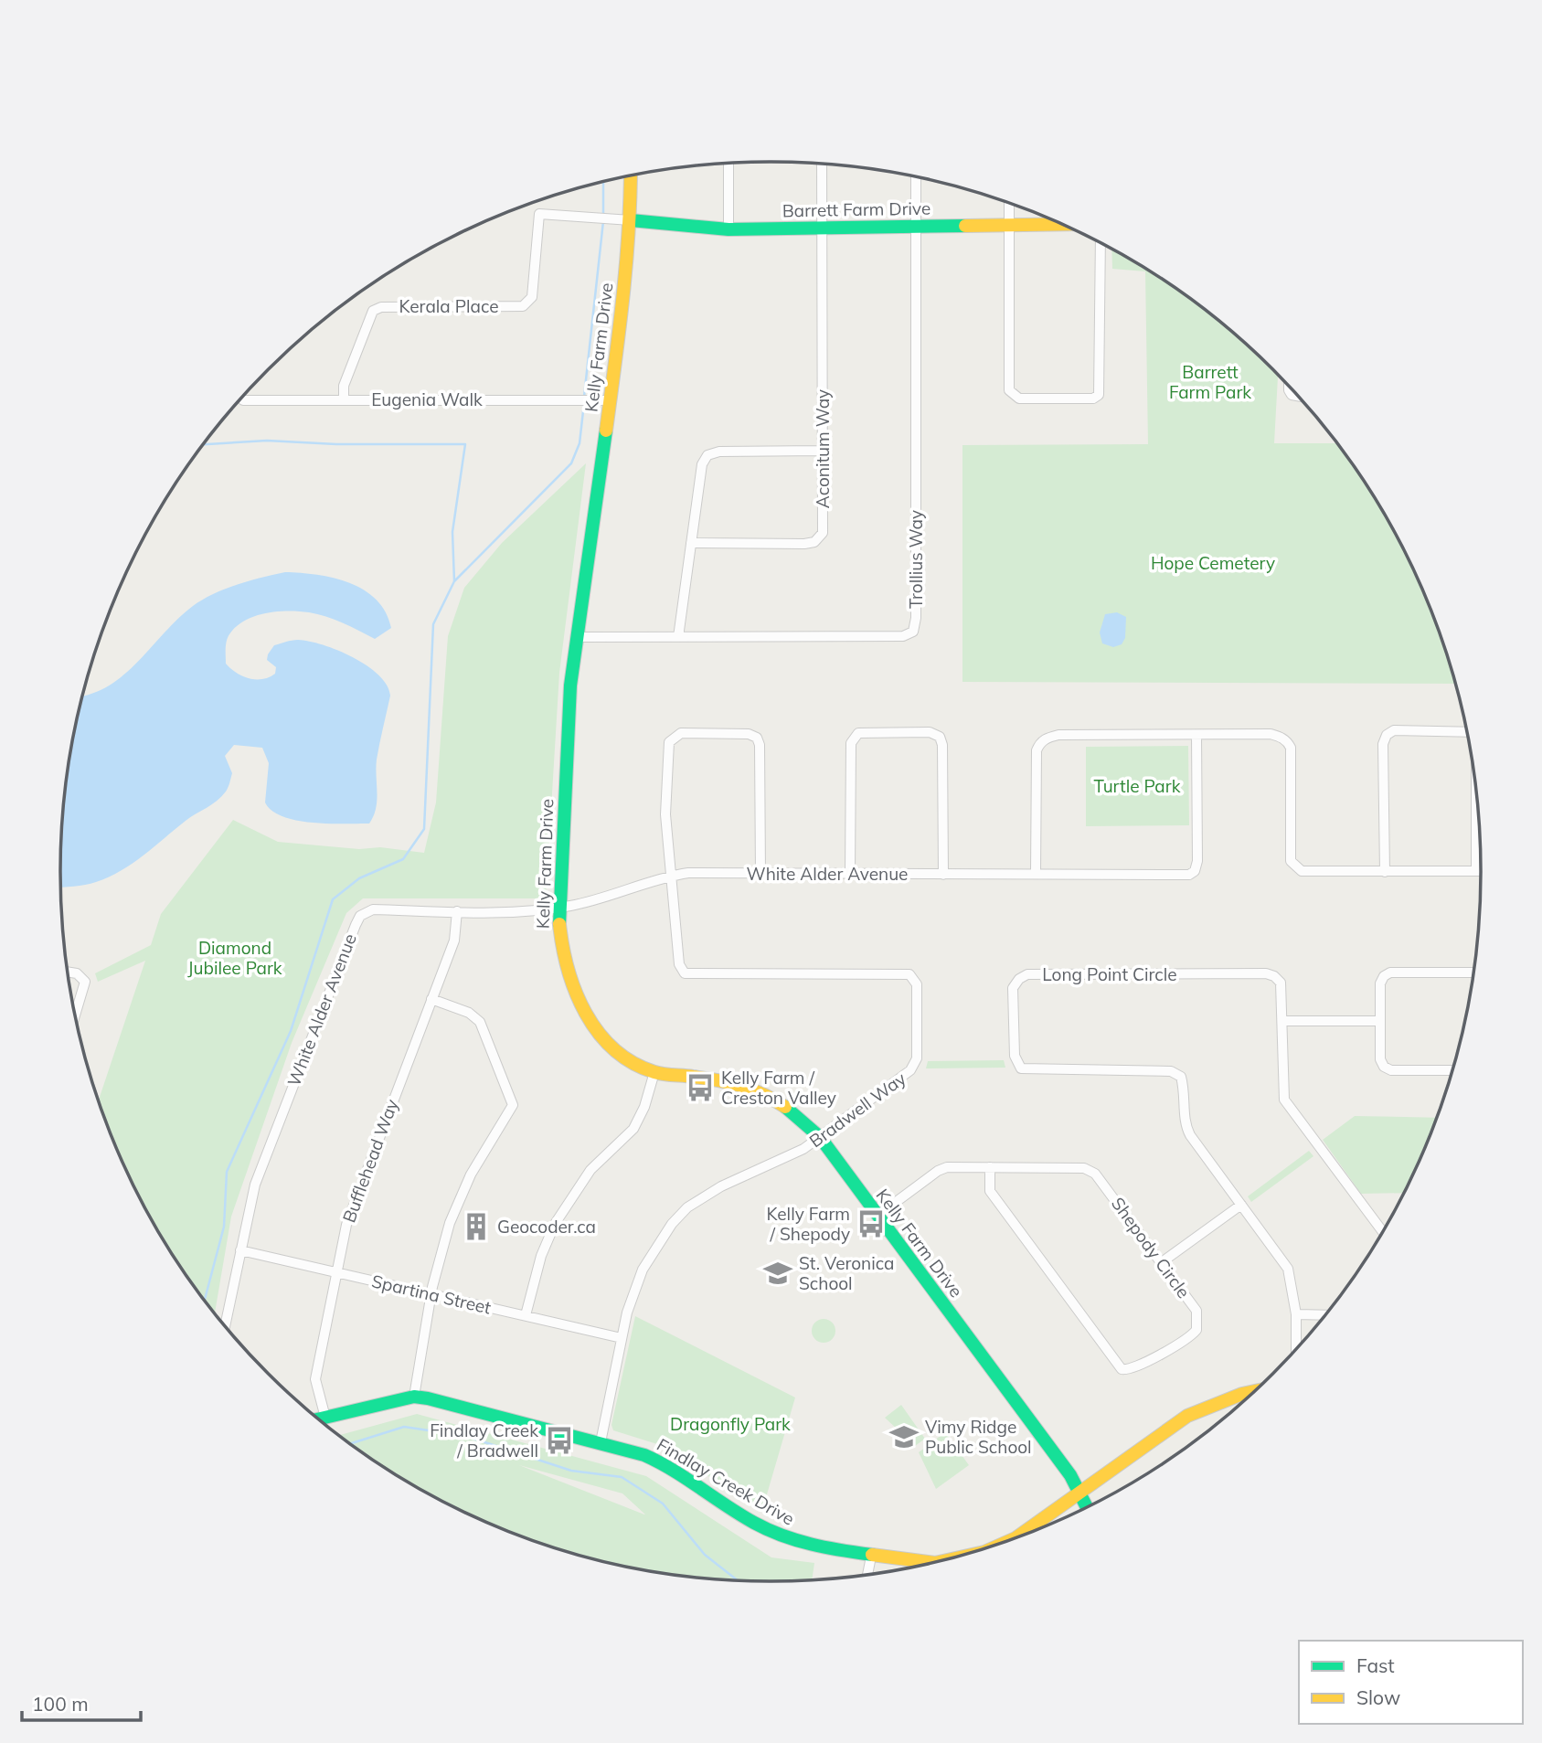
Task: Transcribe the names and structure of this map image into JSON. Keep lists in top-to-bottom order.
{
  "streets": {
    "street": [
      "Barrett Farm Drive",
      "Kerala Place",
      "Kelly Farm Drive",
      "Eugenia Walk",
      "Aconitum Way",
      "Trollius Way",
      "White Alder Avenue",
      "Long Point Circle",
      "Bradwell Way",
      "Bufflehead Way",
      "Shepody Circle",
      "Spartina Street",
      "Findlay Creek Drive"
    ]
  },
  "crossings": [
    ["Barrett Farm Drive", "Kerala Place"],
    ["Barrett Farm Drive", "Kelly Farm Drive"],
    ["Barrett Farm Drive", "Aconitum Way"],
    ["Barrett Farm Drive", "Trollius Way"],
    ["Kerala Place", "Kelly Farm Drive"],
    ["Kerala Place", "Eugenia Walk"],
    ["Kelly Farm Drive", "Eugenia Walk"],
    ["Kelly Farm Drive", "Trollius Way"],
    ["Kelly Farm Drive", "White Alder Avenue"],
    ["Kelly Farm Drive", "Bradwell Way"],
    ["Kelly Farm Drive", "Shepody Circle"],
    ["Kelly Farm Drive", "Findlay Creek Drive"],
    ["White Alder Avenue", "Bradwell Way"],
    ["White Alder Avenue", "Bufflehead Way"],
    ["White Alder Avenue", "Spartina Street"],
    ["Bradwell Way", "Spartina Street"],
    ["Bradwell Way", "Findlay Creek Drive"],
    ["Bufflehead Way", "Spartina Street"],
    ["Bufflehead Way", "Findlay Creek Drive"]
  ],
  "parks": [
    "Barrett Farm Park",
    "Hope Cemetery",
    "Turtle Park",
    "Diamond Jubilee Park",
    "Dragonfly Park"
  ],
  "places": {
    "bus stop": ["Kelly Farm / Creston Valley", "Kelly Farm / Shepody", "Findlay Creek / Bradwell"],
    "building": ["Geocoder.ca"],
    "school or university": ["St. Veronica School", "Vimy Ridge Public School"]
  },
  "legend": ["Fast", "Slow"],
  "scale_bar": "100 m"
}
